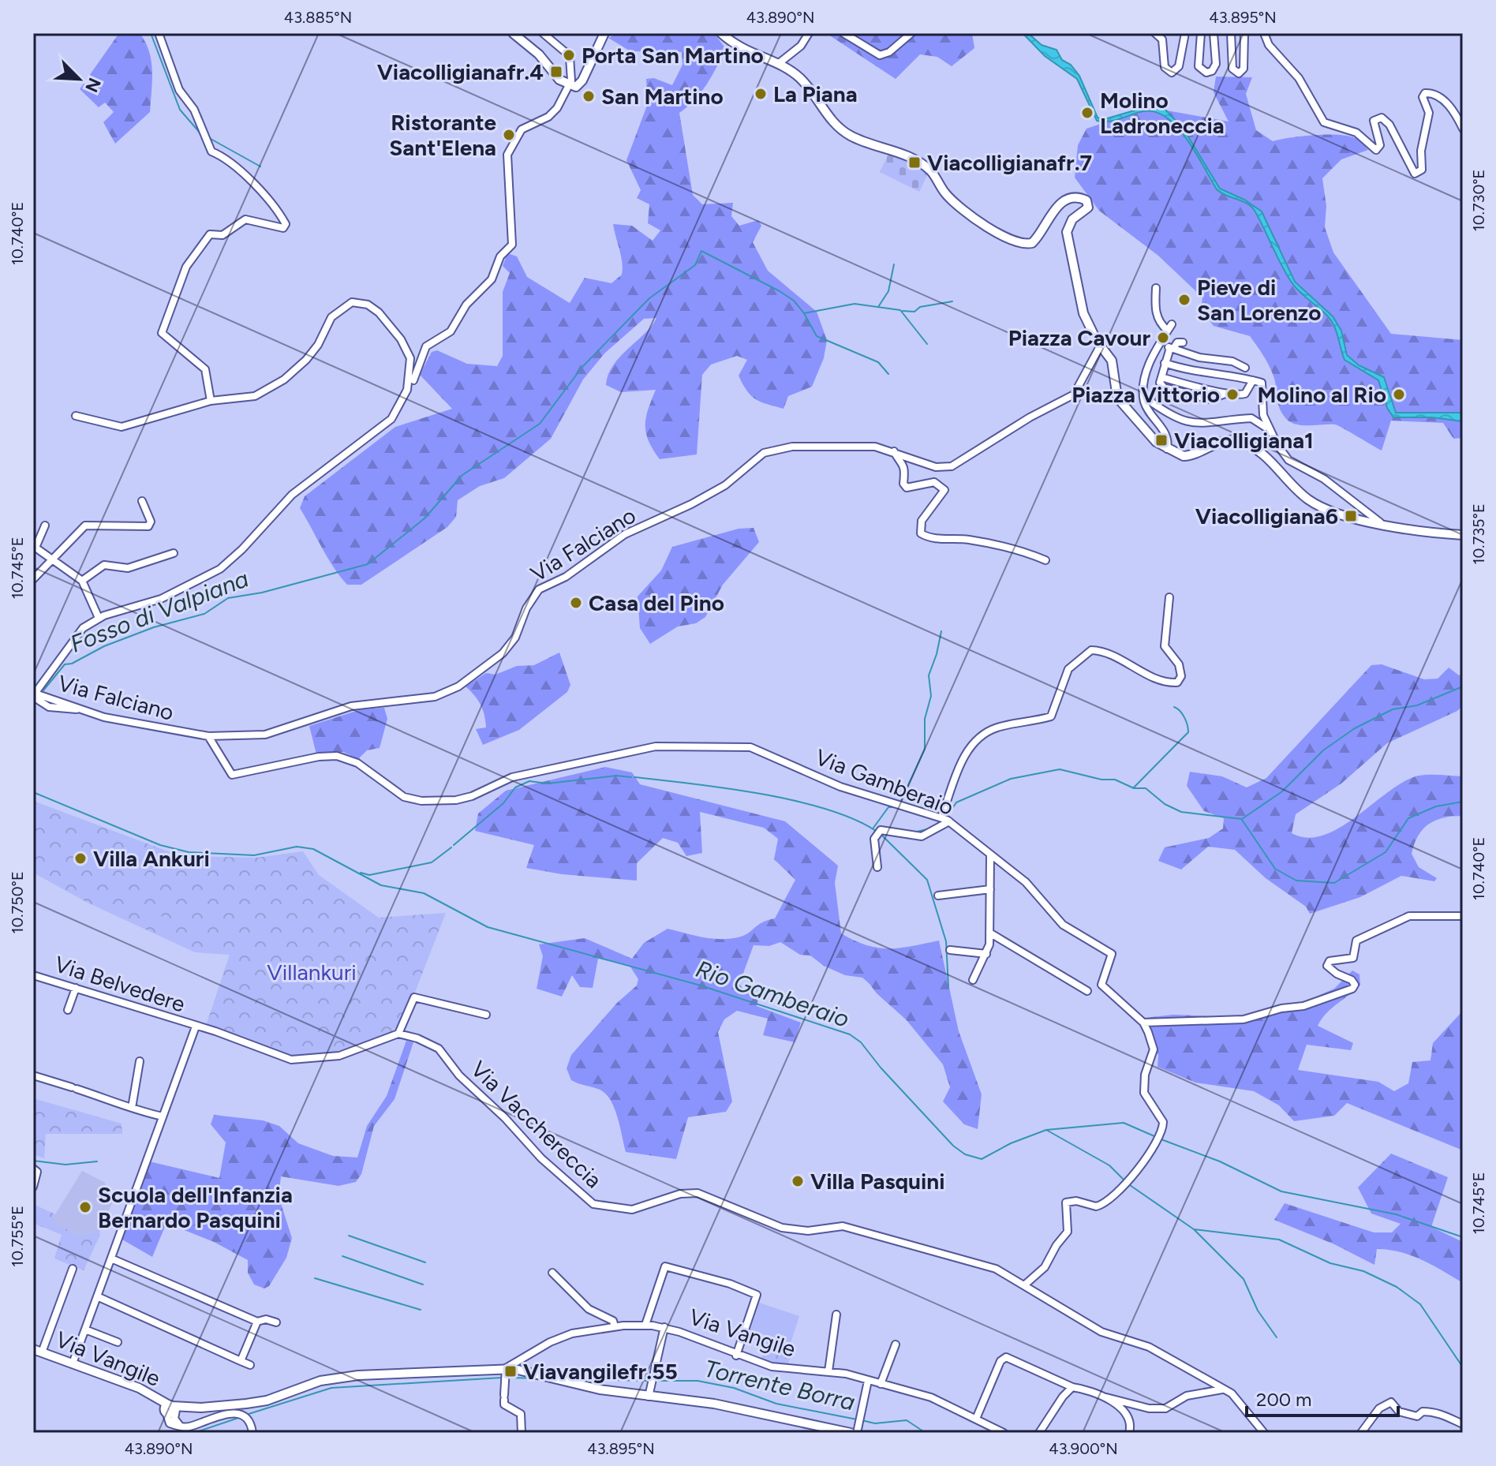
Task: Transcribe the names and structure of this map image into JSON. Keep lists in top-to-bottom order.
{
  "streets": {
    "street": [
      "Via Falciano",
      "Via Gamberaio",
      "Via Belvedere",
      "Via Vacchereccia",
      "Via Vangile"
    ]
  },
  "crossings": [
    ["Via Falciano", "Via Gamberaio"]
  ],
  "water": ["Fosso di Valpiana", "Rio Gamberaio", "Torrente Borra"],
  "parks": ["Villankuri"],
  "places": {
    "other": [
      "Porta San Martino",
      "La Piana",
      "San Martino",
      "Molino Ladroneccia",
      "Ristorante Sant'Elena",
      "Pieve di San Lorenzo",
      "Piazza Cavour",
      "Piazza Vittorio",
      "Molino al Rio",
      "Casa del Pino",
      "Villa Ankuri",
      "Villa Pasquini",
      "Scuola dell'Infanzia Bernardo Pasquini"
    ],
    "transit": [
      "Viacolligianafr.4",
      "Viacolligianafr.7",
      "Viacolligiana1",
      "Viacolligiana6",
      "Viavangilefr.55"
    ]
  },
  "scale_bar": "200 m",
  "north": "bottom right",
  "coordinates": [
    "43.885°N",
    "43.890°N",
    "43.895°N",
    "10.730°E",
    "10.740°E",
    "10.735°E",
    "10.745°E",
    "10.750°E",
    "10.755°E",
    "43.900°N"
  ]
}
